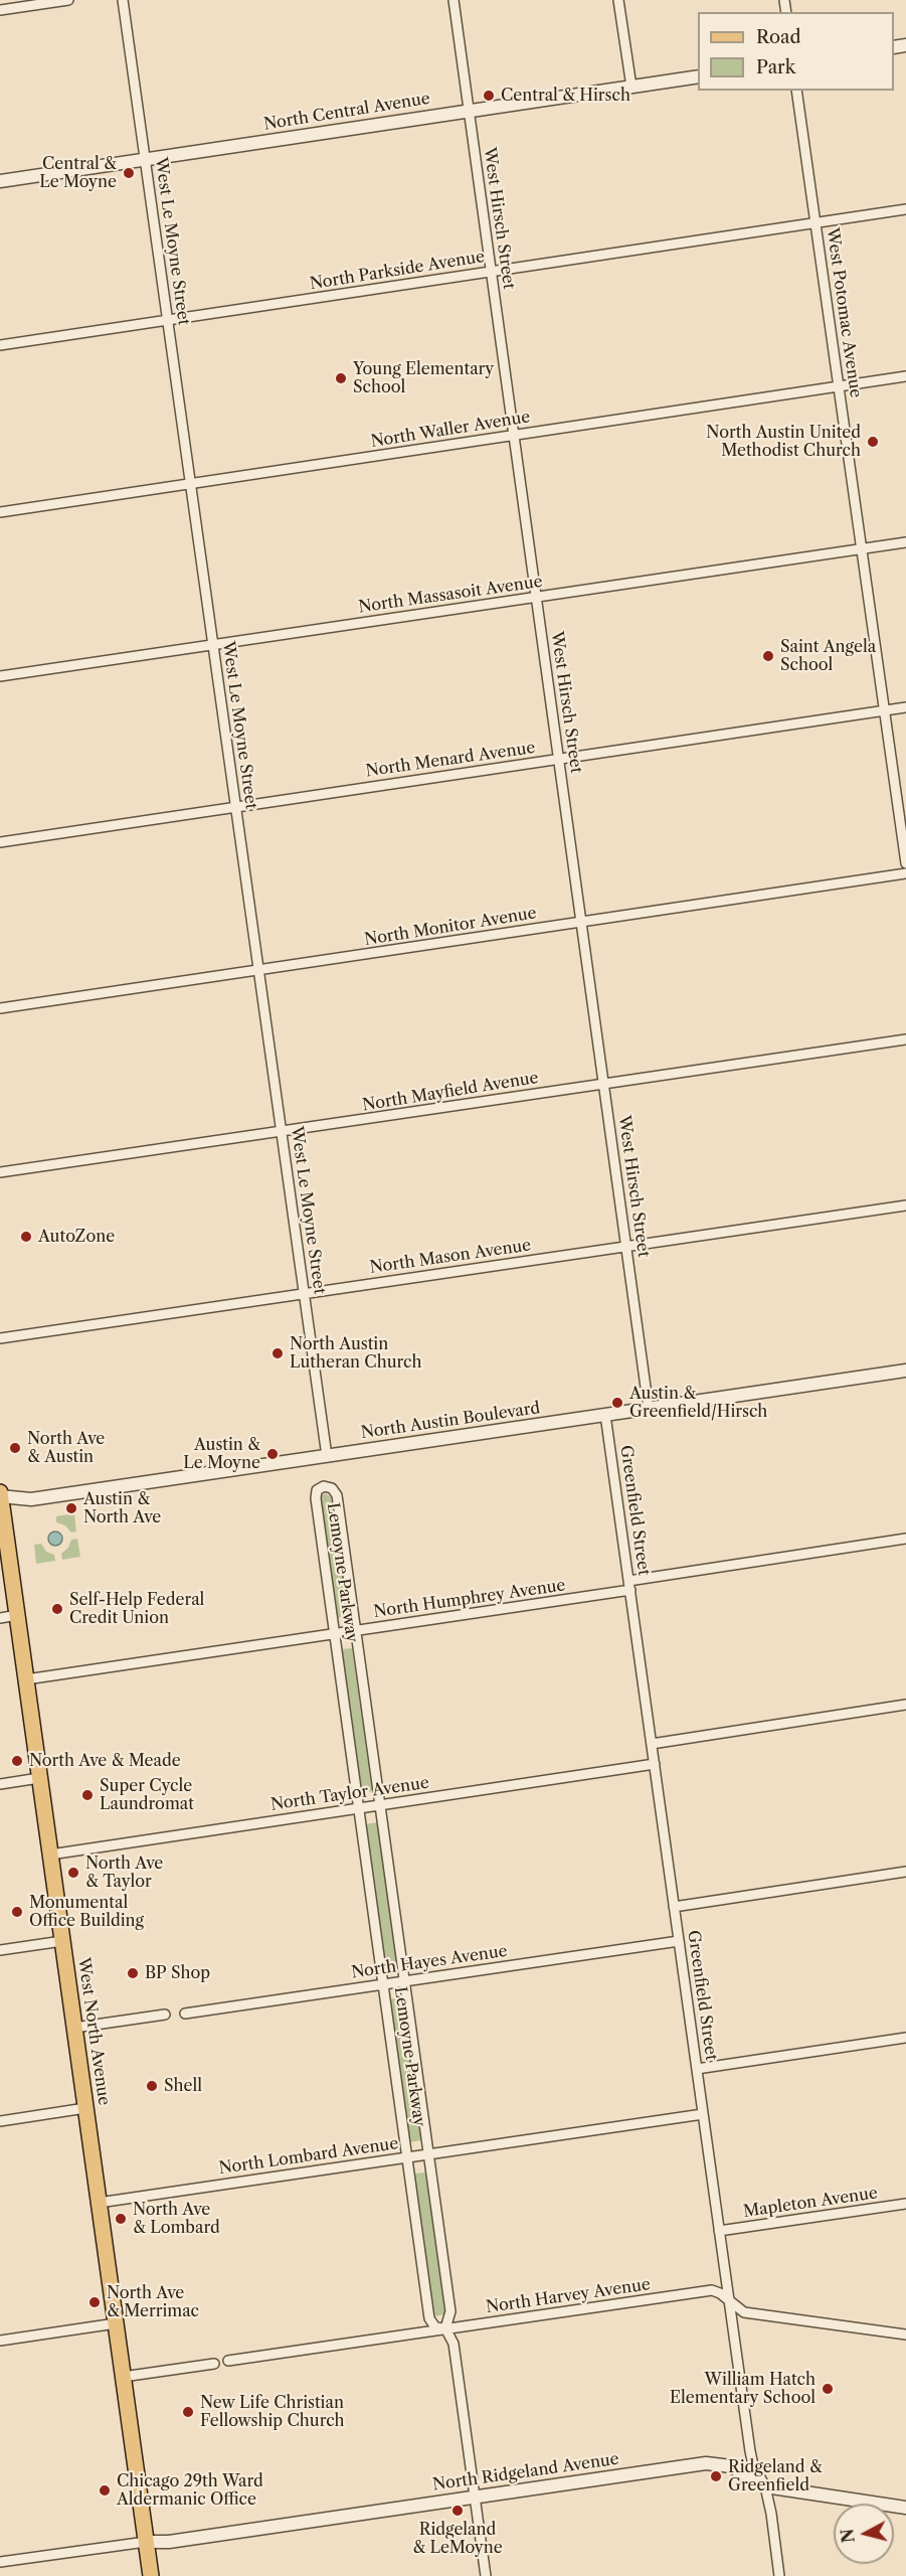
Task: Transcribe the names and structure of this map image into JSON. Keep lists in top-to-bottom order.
{
  "streets": {
    "main road": ["West North Avenue"],
    "street": [
      "North Central Avenue",
      "West Hirsch Street",
      "West Le Moyne Street",
      "North Parkside Avenue",
      "West Potomac Avenue",
      "North Waller Avenue",
      "North Massasoit Avenue",
      "North Menard Avenue",
      "North Monitor Avenue",
      "North Mayfield Avenue",
      "North Mason Avenue",
      "North Austin Boulevard",
      "Greenfield Street",
      "Lemoyne Parkway",
      "North Humphrey Avenue",
      "North Taylor Avenue",
      "North Hayes Avenue",
      "North Lombard Avenue",
      "Mapleton Avenue",
      "North Harvey Avenue",
      "North Ridgeland Avenue"
    ]
  },
  "crossings": [
    ["North Central Avenue", "West Hirsch Street"],
    ["North Central Avenue", "West Le Moyne Street"],
    ["West Hirsch Street", "North Parkside Avenue"],
    ["West Hirsch Street", "North Waller Avenue"],
    ["West Hirsch Street", "North Massasoit Avenue"],
    ["West Hirsch Street", "North Menard Avenue"],
    ["West Hirsch Street", "North Monitor Avenue"],
    ["West Hirsch Street", "North Mayfield Avenue"],
    ["West Hirsch Street", "North Mason Avenue"],
    ["West Hirsch Street", "North Austin Boulevard"],
    ["West Le Moyne Street", "North Parkside Avenue"],
    ["West Le Moyne Street", "North Waller Avenue"],
    ["West Le Moyne Street", "North Massasoit Avenue"],
    ["West Le Moyne Street", "North Menard Avenue"],
    ["West Le Moyne Street", "North Monitor Avenue"],
    ["West Le Moyne Street", "North Mayfield Avenue"],
    ["West Le Moyne Street", "North Mason Avenue"],
    ["West Le Moyne Street", "North Austin Boulevard"],
    ["North Parkside Avenue", "West Potomac Avenue"],
    ["West Potomac Avenue", "North Waller Avenue"],
    ["West Potomac Avenue", "North Massasoit Avenue"],
    ["West Potomac Avenue", "North Menard Avenue"],
    ["North Austin Boulevard", "Greenfield Street"],
    ["North Austin Boulevard", "West North Avenue"],
    ["Greenfield Street", "North Humphrey Avenue"],
    ["Greenfield Street", "North Taylor Avenue"],
    ["Greenfield Street", "North Hayes Avenue"],
    ["Greenfield Street", "North Lombard Avenue"],
    ["Greenfield Street", "Mapleton Avenue"],
    ["Greenfield Street", "North Harvey Avenue"],
    ["Greenfield Street", "North Ridgeland Avenue"],
    ["Lemoyne Parkway", "North Humphrey Avenue"],
    ["Lemoyne Parkway", "North Taylor Avenue"],
    ["Lemoyne Parkway", "North Hayes Avenue"],
    ["Lemoyne Parkway", "North Lombard Avenue"],
    ["Lemoyne Parkway", "North Harvey Avenue"],
    ["Lemoyne Parkway", "North Ridgeland Avenue"],
    ["North Humphrey Avenue", "West North Avenue"],
    ["North Taylor Avenue", "West North Avenue"],
    ["West North Avenue", "North Lombard Avenue"],
    ["West North Avenue", "North Ridgeland Avenue"]
  ],
  "places": [
    "Central & Hirsch",
    "Central & Le Moyne",
    "Young Elementary School",
    "North Austin United Methodist Church",
    "Saint Angela School",
    "AutoZone",
    "North Austin Lutheran Church",
    "Austin & Greenfield/Hirsch",
    "North Ave & Austin",
    "Austin & Le Moyne",
    "Austin & North Ave",
    "Self-Help Federal Credit Union",
    "North Ave & Meade",
    "Super Cycle Laundromat",
    "North Ave & Taylor",
    "Monumental Office Building",
    "BP Shop",
    "Shell",
    "North Ave & Lombard",
    "North Ave & Merrimac",
    "William Hatch Elementary School",
    "New Life Christian Fellowship Church",
    "Ridgeland & Greenfield",
    "Chicago 29th Ward Aldermanic Office",
    "Ridgeland & LeMoyne"
  ],
  "legend": ["Road", "Park"],
  "north": "left"
}
